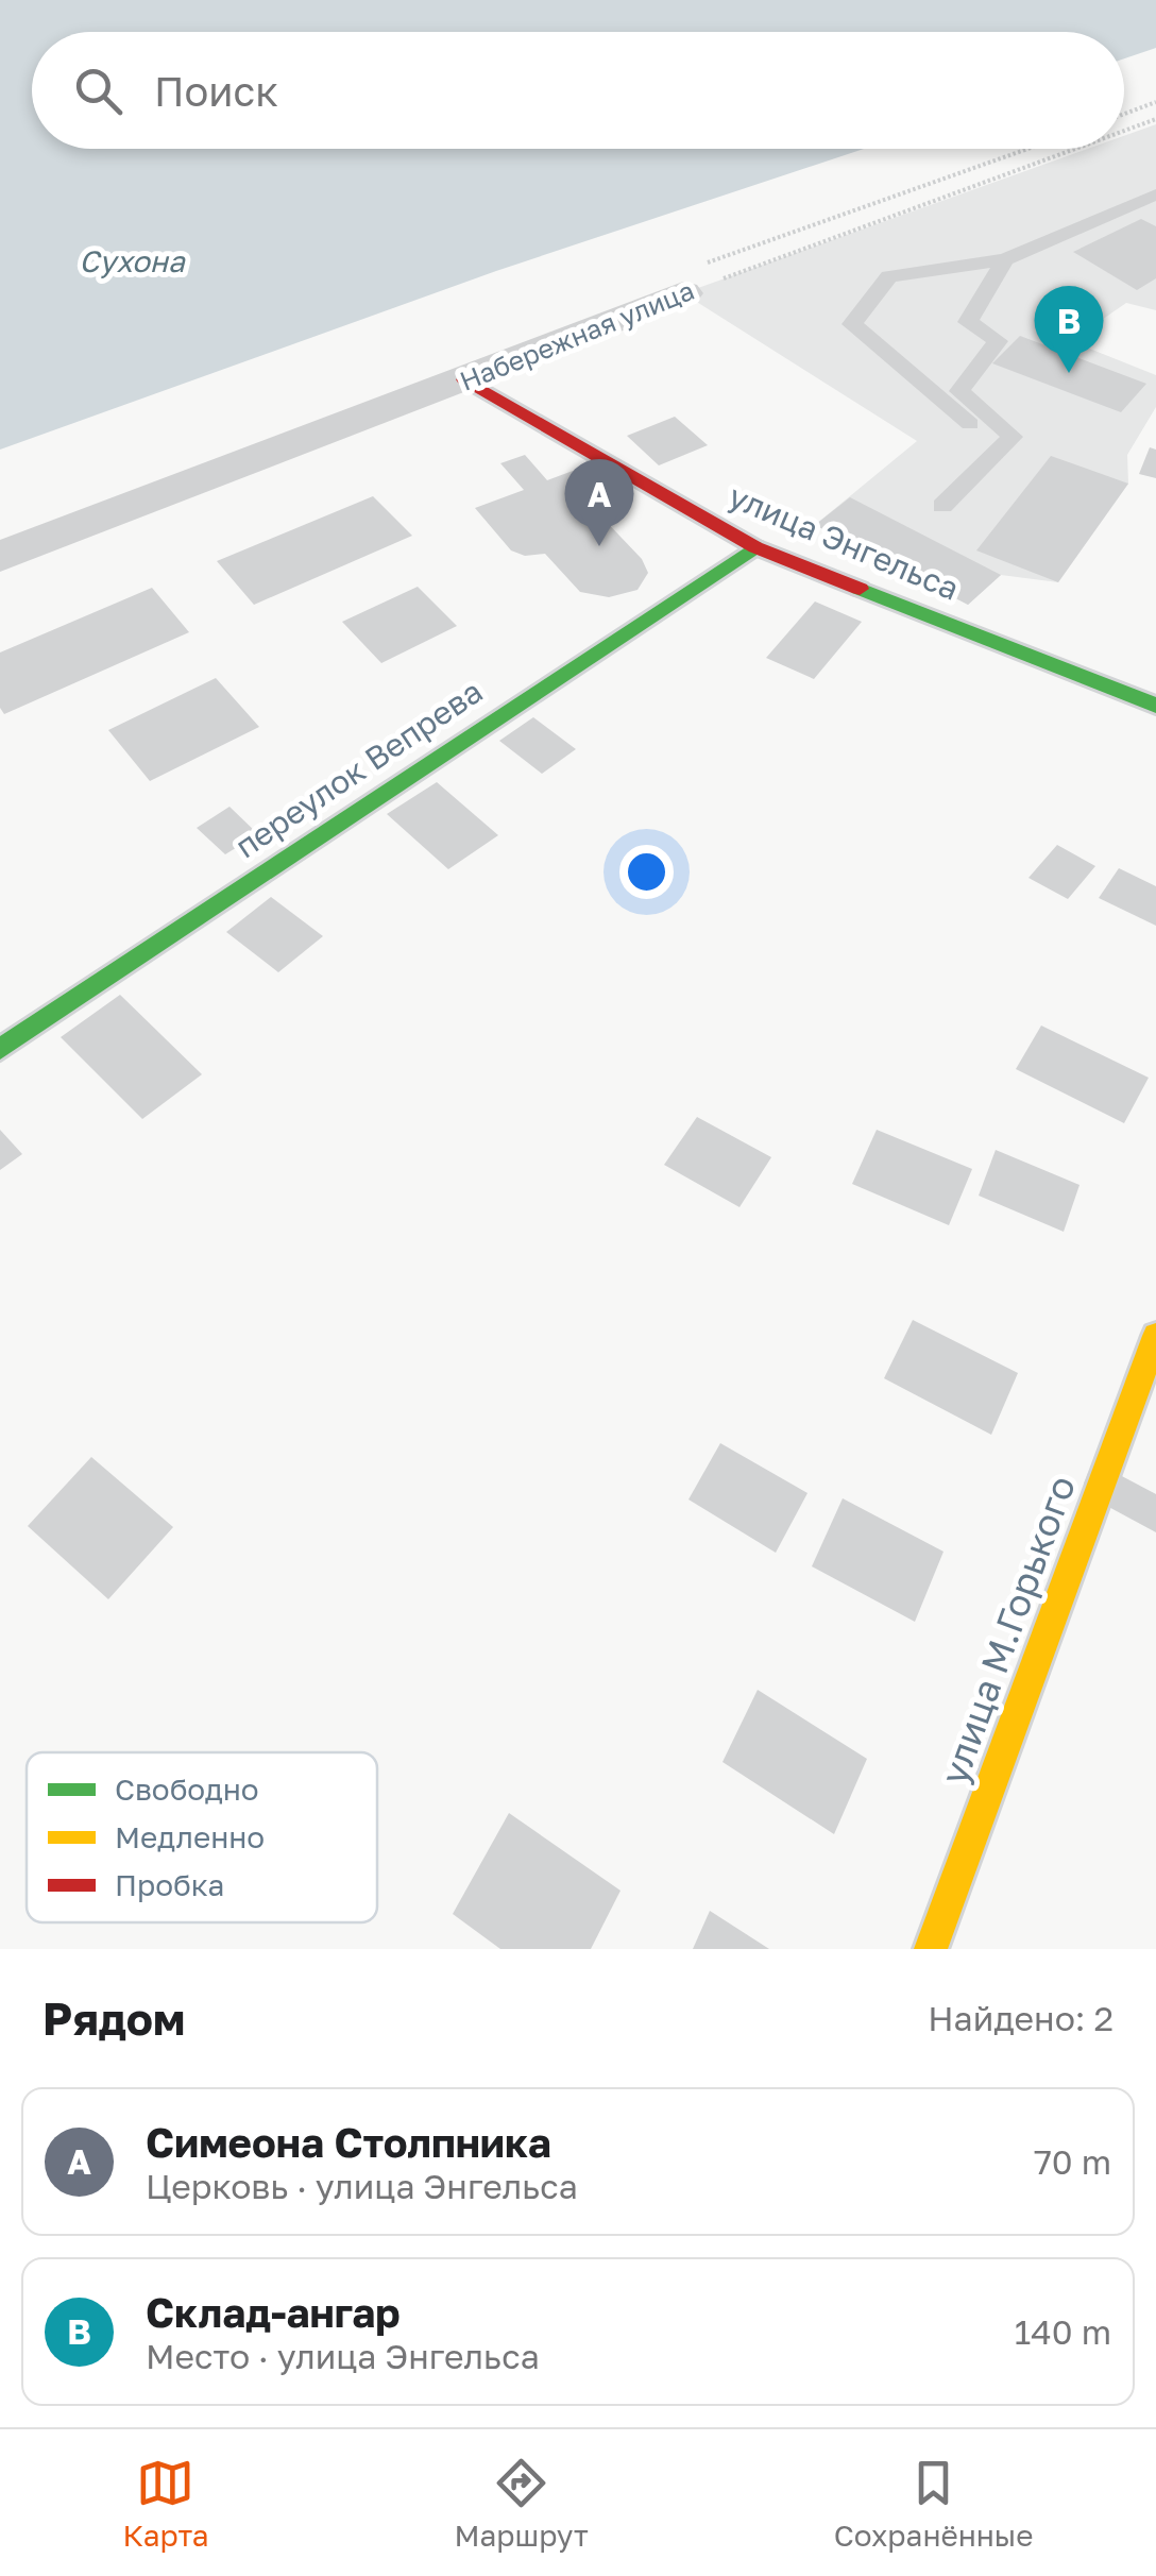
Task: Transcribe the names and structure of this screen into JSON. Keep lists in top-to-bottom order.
{
  "streets": {
    "street": [
      "Набережная улица",
      "улица Энгельса",
      "переулок Вепрева",
      "улица М.Горького"
    ]
  },
  "crossings": [
    ["Набережная улица", "улица Энгельса"],
    ["улица Энгельса", "переулок Вепрева"]
  ],
  "water": ["Сухона"],
  "legend": ["Свободно", "Медленно", "Пробка"],
  "page": {
    "search": "Поиск",
    "pins": ["B", "A"],
    "heading": ["Рядом", "Найдено: 2"],
    "list": [
      {
        "mark": "A",
        "name": "Симеона Столпника",
        "note": "Церковь · улица Энгельса",
        "value": "70 m"
      },
      {
        "mark": "B",
        "name": "Склад-ангар",
        "note": "Место · улица Энгельса",
        "value": "140 m"
      }
    ],
    "nav": ["Карта", "Маршрут", "Сохранённые"]
  }
}
